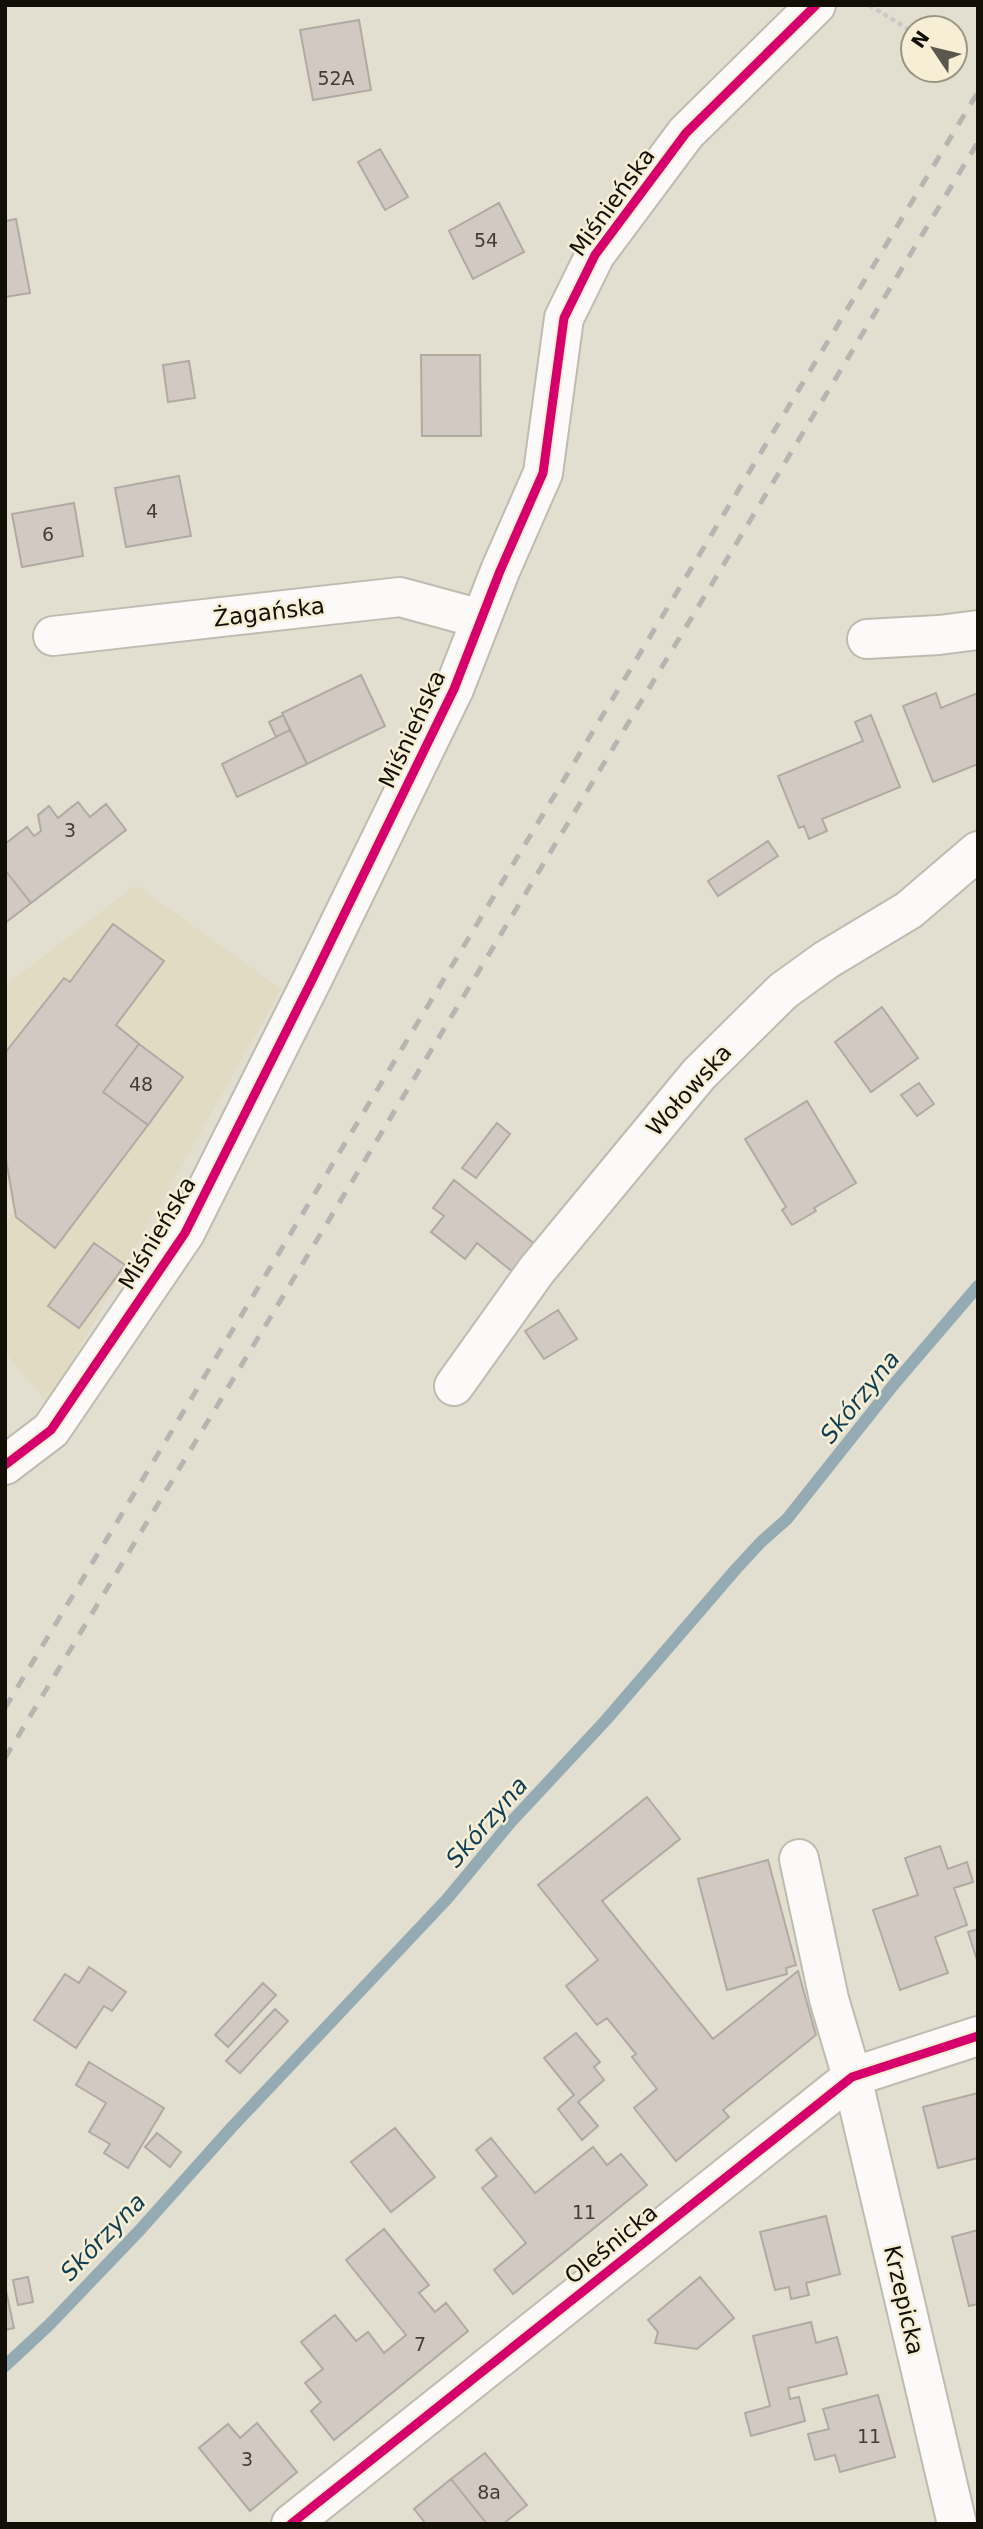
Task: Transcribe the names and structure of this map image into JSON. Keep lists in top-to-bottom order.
{
  "streets": {
    "street": [
      "Miśnieńska",
      "Żagańska",
      "Wołowska",
      "Oleśnicka",
      "Krzepicka"
    ]
  },
  "crossings": [
    ["Miśnieńska", "Żagańska"],
    ["Oleśnicka", "Krzepicka"]
  ],
  "water": ["Skórzyna"],
  "house_numbers": [
    "52A",
    "54",
    "4",
    "6",
    "3",
    "48",
    "11",
    "7",
    "11",
    "3",
    "8a"
  ],
  "north": "top left"
}
